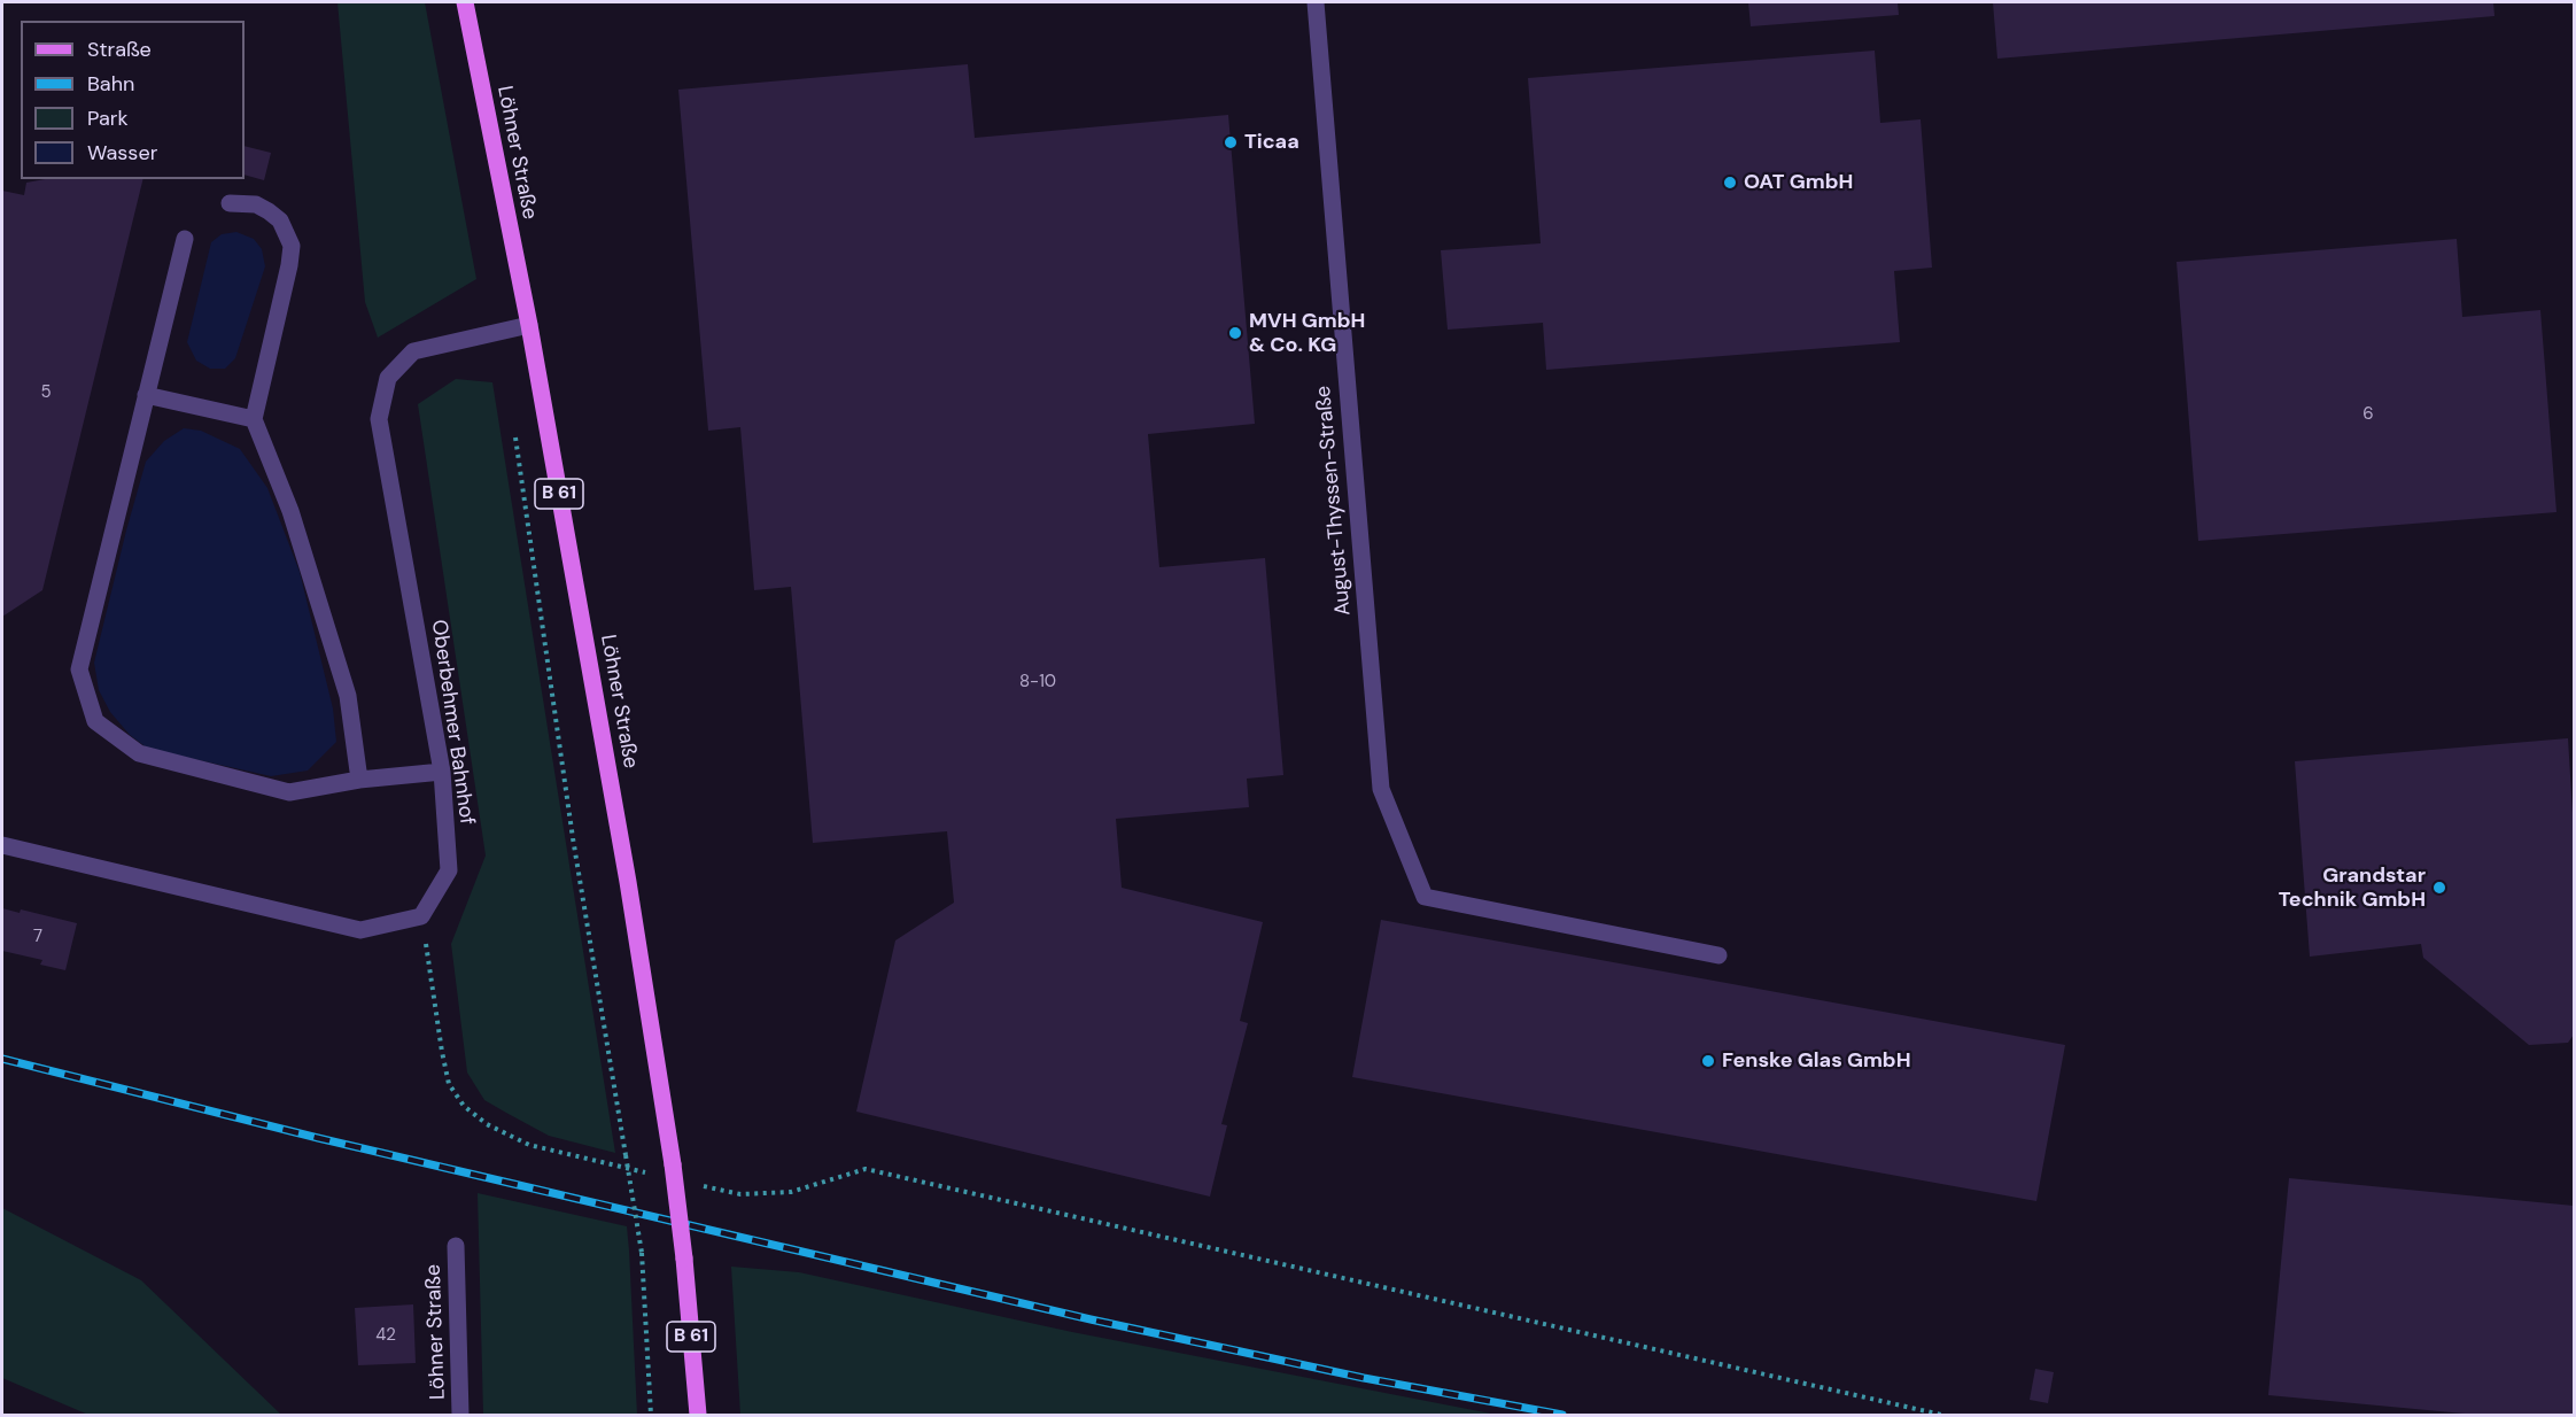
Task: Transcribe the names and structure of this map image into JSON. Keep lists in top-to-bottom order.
{
  "streets": {
    "main road": ["Löhner Straße", "B 61"],
    "street": ["August-Thyssen-Straße", "Oberbehmer Bahnhof"]
  },
  "crossings": [
    ["Löhner Straße", "Oberbehmer Bahnhof"]
  ],
  "places": [
    "Ticaa",
    "OAT GmbH",
    "MVH GmbH & Co. KG",
    "Grandstar Technik GmbH",
    "Fenske Glas GmbH"
  ],
  "house_numbers": [
    "5",
    "6",
    "8-10",
    "7",
    "42"
  ],
  "legend": [
    "Straße",
    "Bahn",
    "Park",
    "Wasser"
  ]
}
